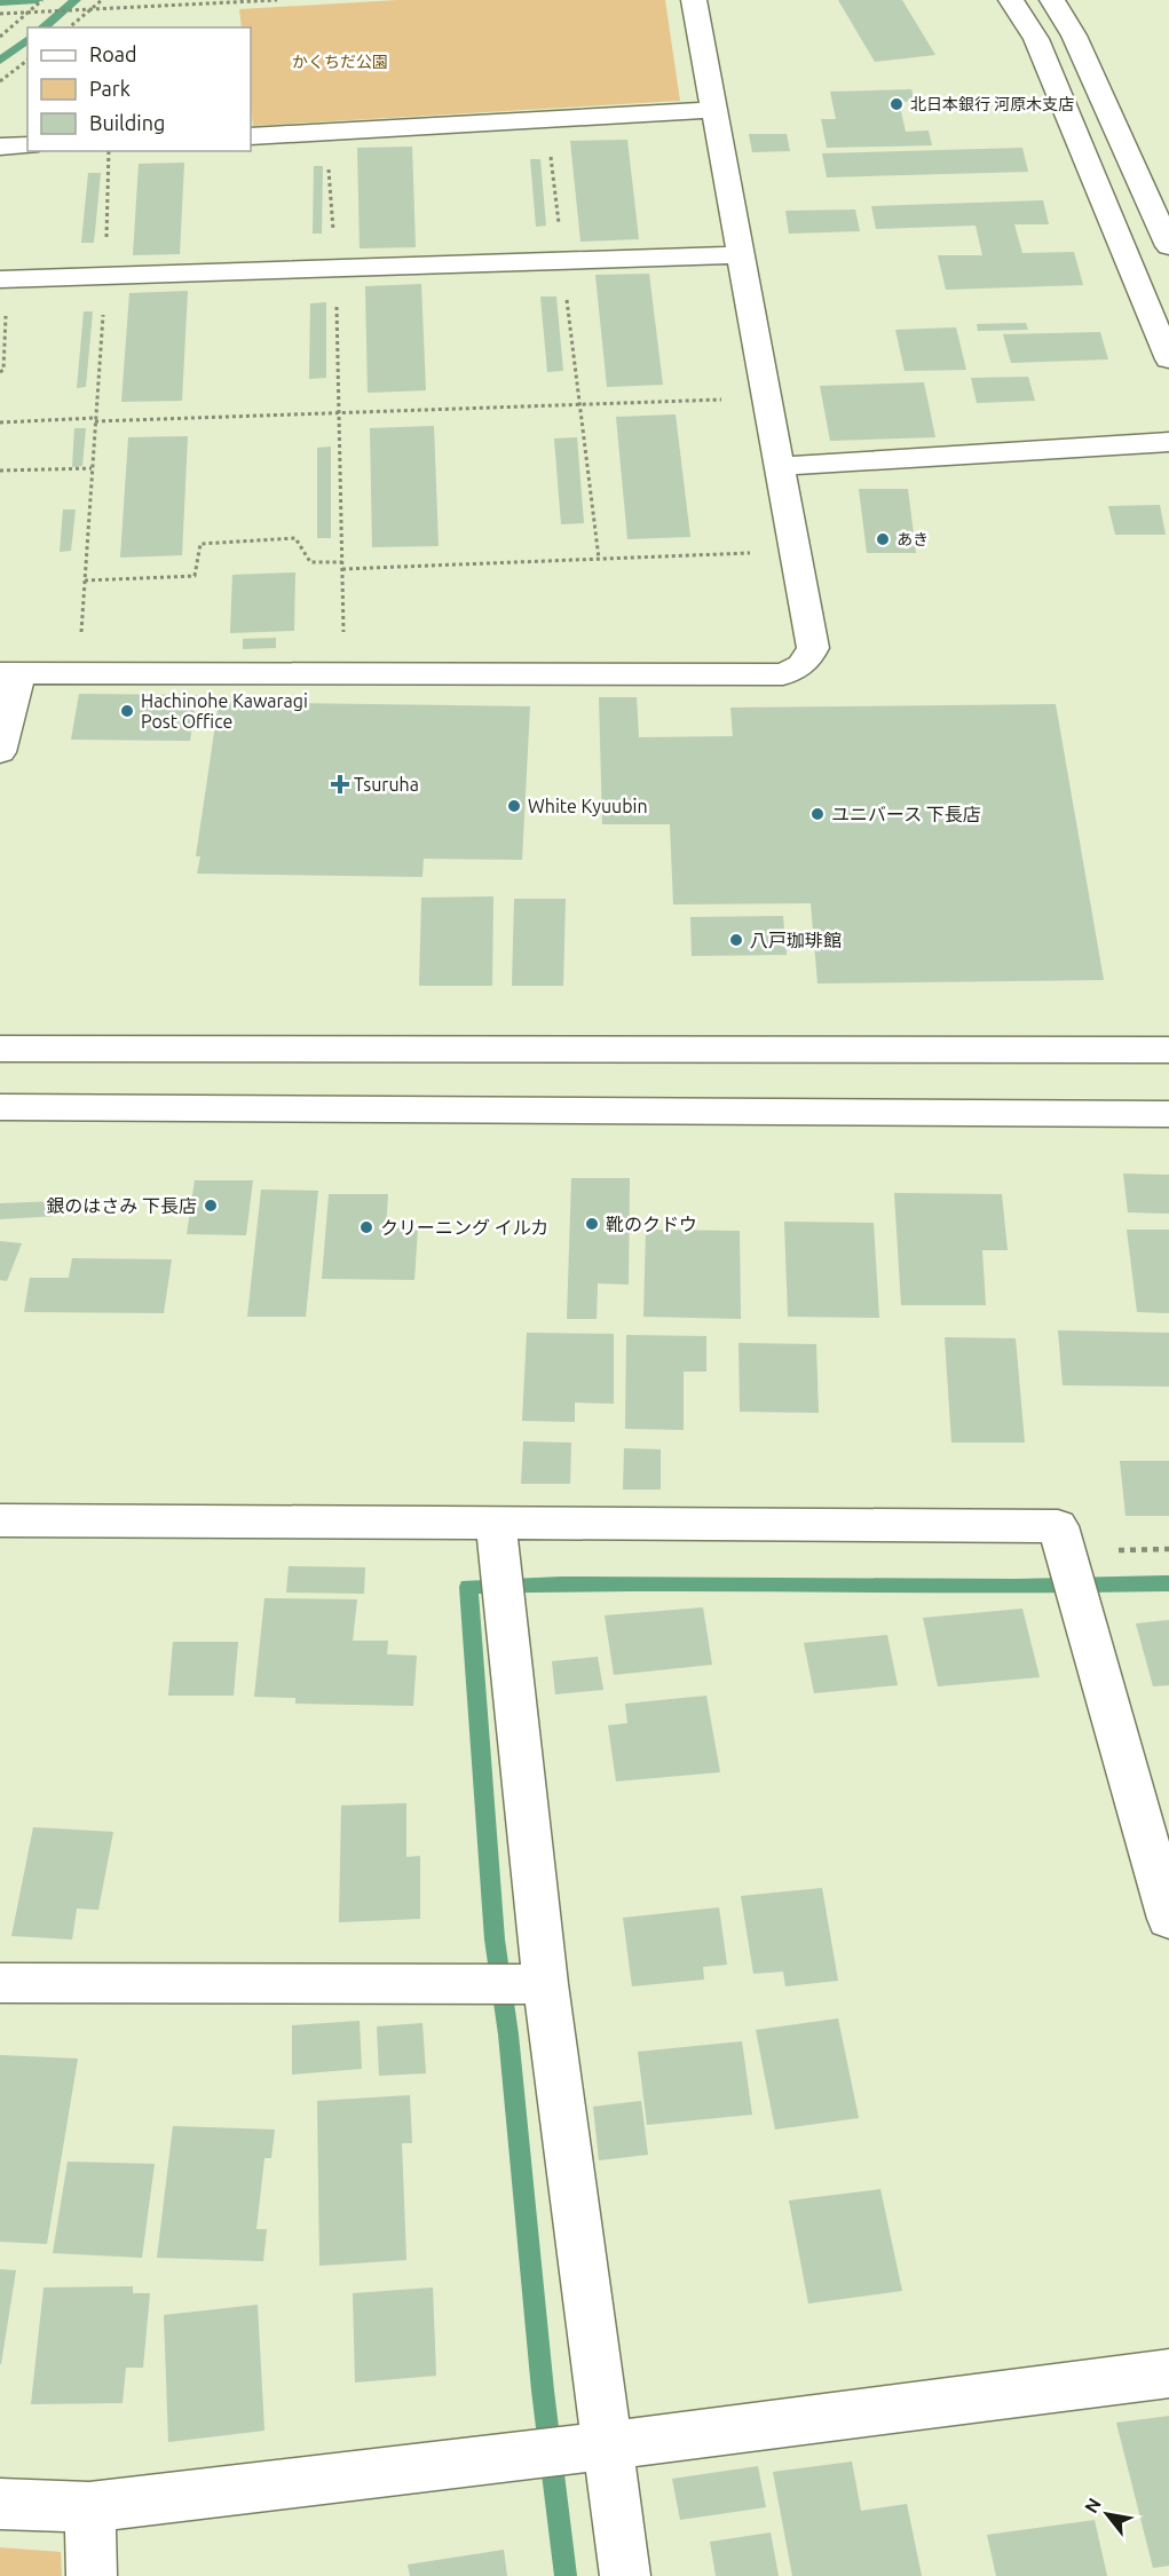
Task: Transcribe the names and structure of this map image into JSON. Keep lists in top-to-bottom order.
{
  "parks": ["かくちだ公園"],
  "places": {
    "other": [
      "北日本銀行 河原木支店",
      "あき",
      "Hachinohe Kawaragi Post Office",
      "White Kyuubin",
      "ユニバース 下長店",
      "八戸珈琲館",
      "銀のはさみ 下長店",
      "靴のクドウ",
      "クリーニング イルカ"
    ],
    "health": ["Tsuruha"]
  },
  "legend": ["Road", "Park", "Building"],
  "north": "top left"
}
